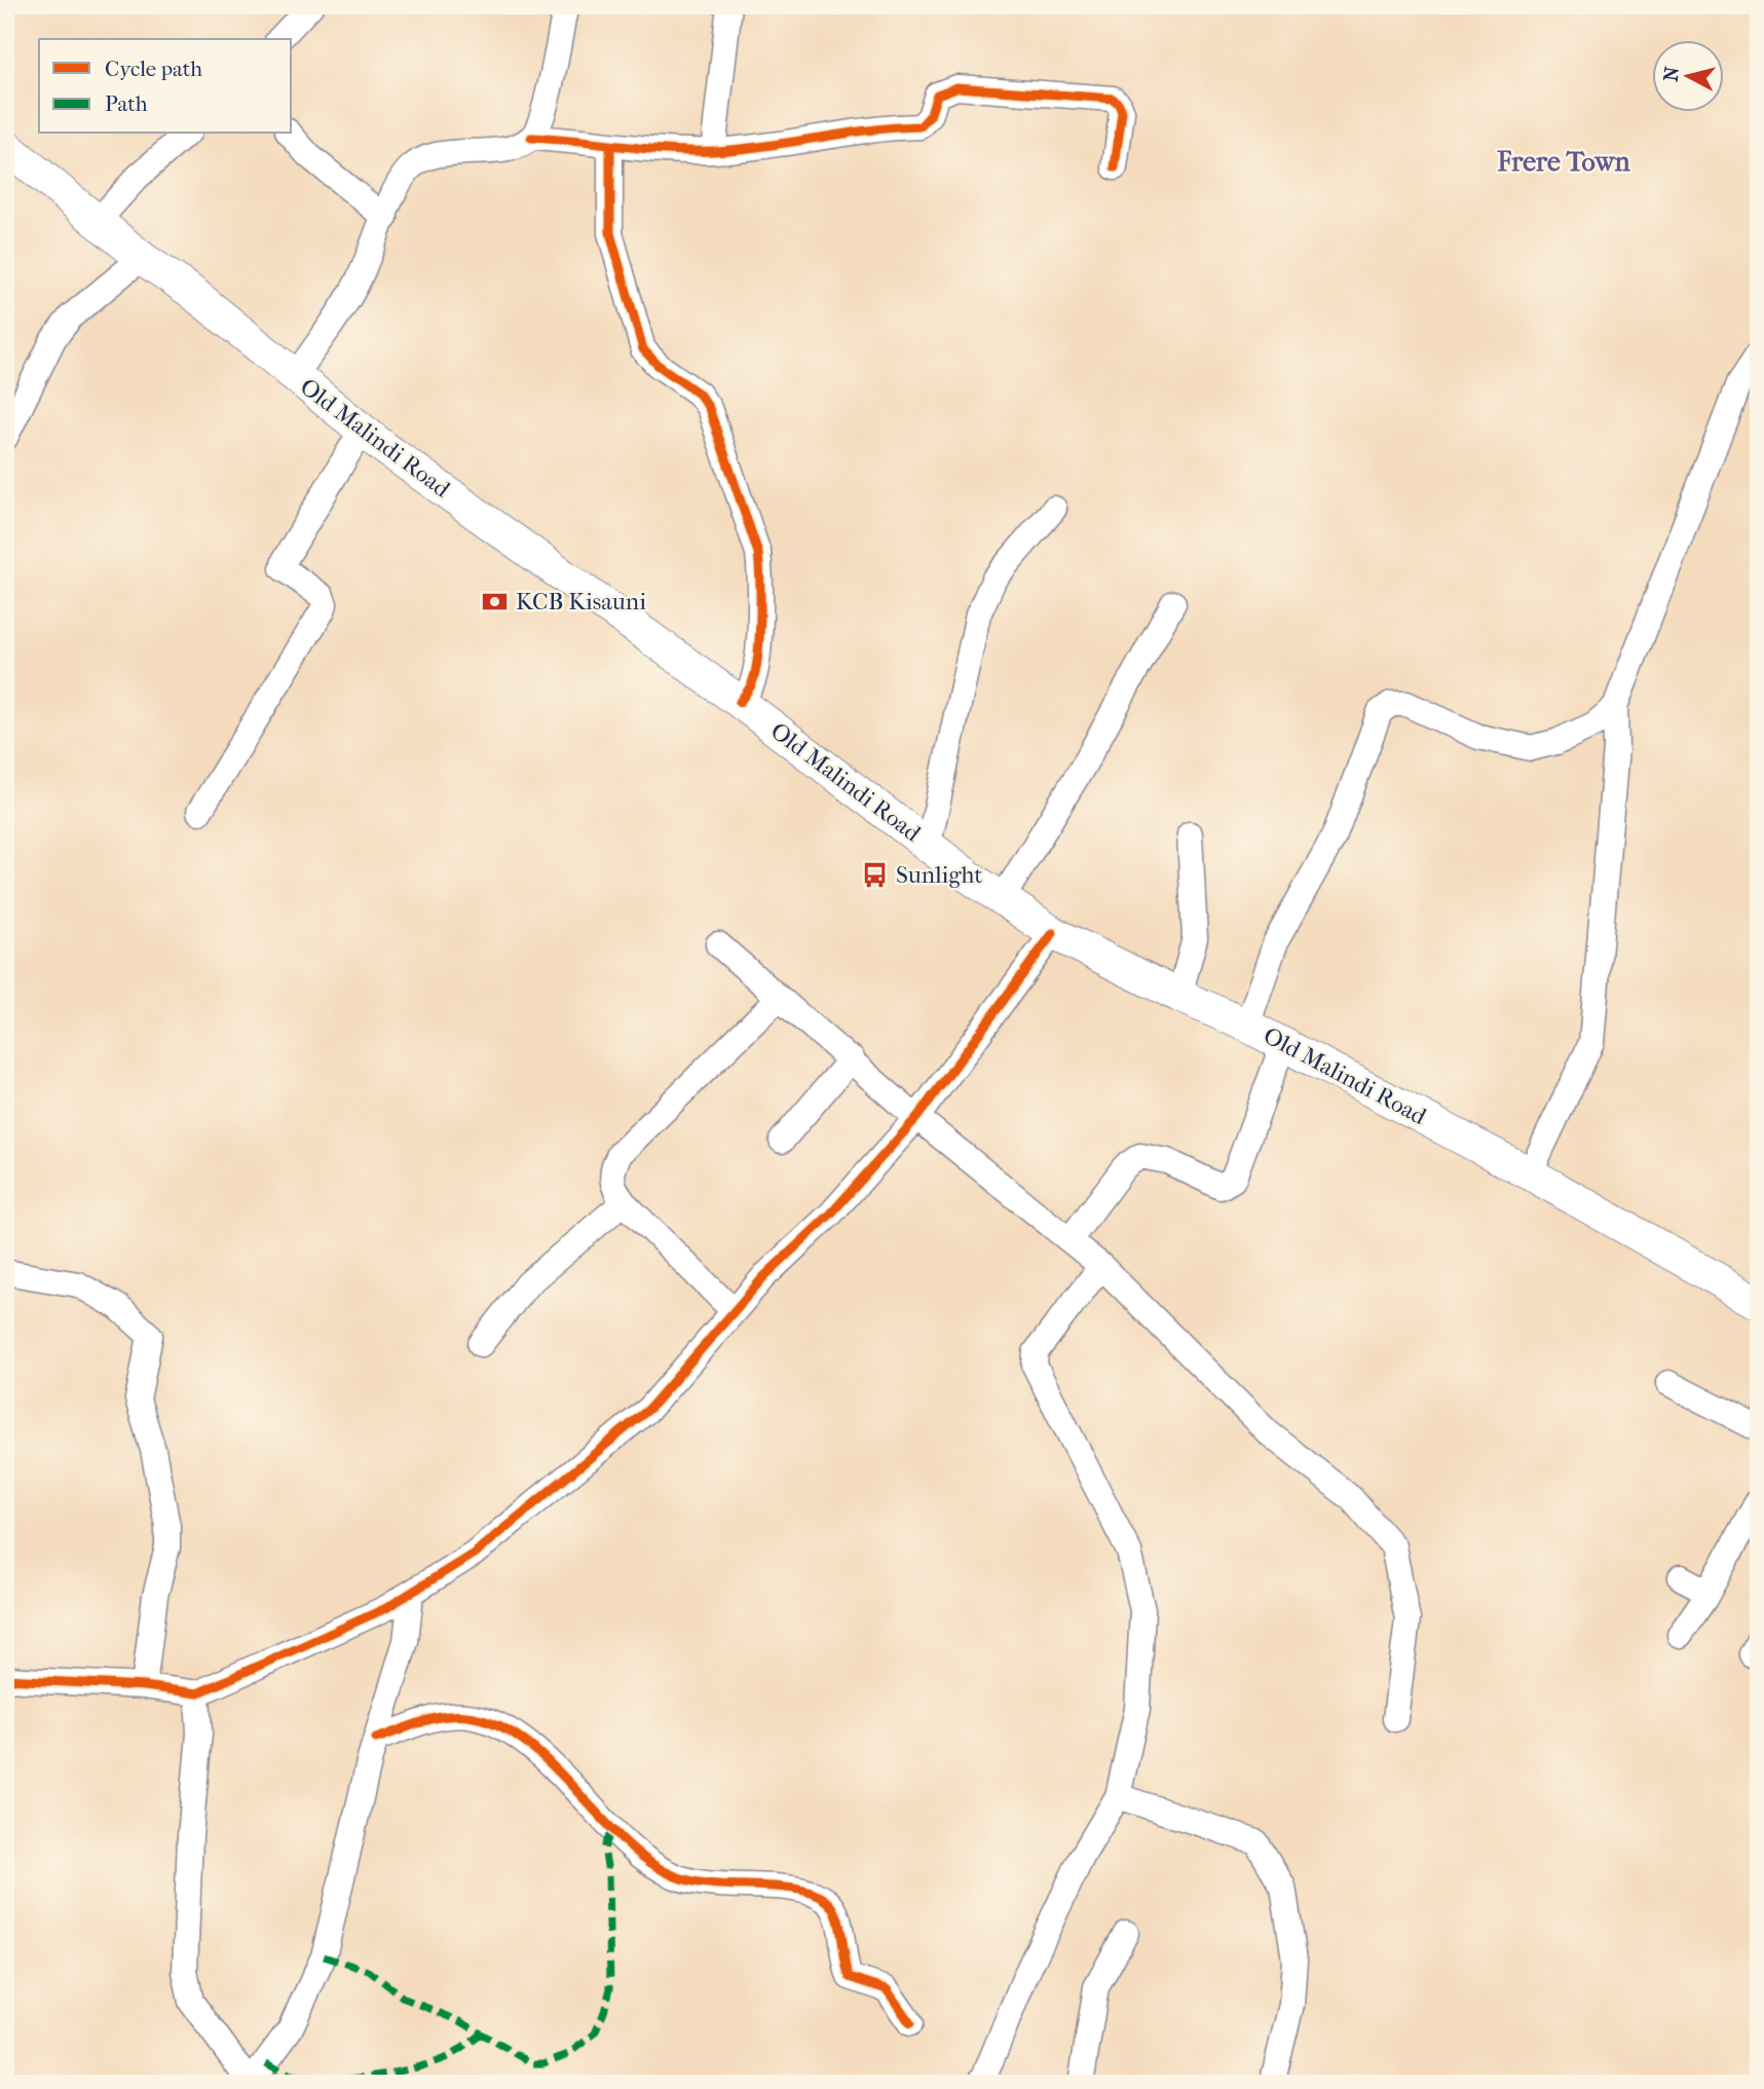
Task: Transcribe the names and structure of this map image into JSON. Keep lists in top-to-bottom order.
{
  "streets": {
    "main road": ["Old Malindi Road"]
  },
  "districts": ["Frere Town"],
  "places": {
    "bank": ["KCB Kisauni"],
    "bus stop": ["Sunlight"]
  },
  "legend": ["Cycle path", "Path"],
  "north": "left"
}
